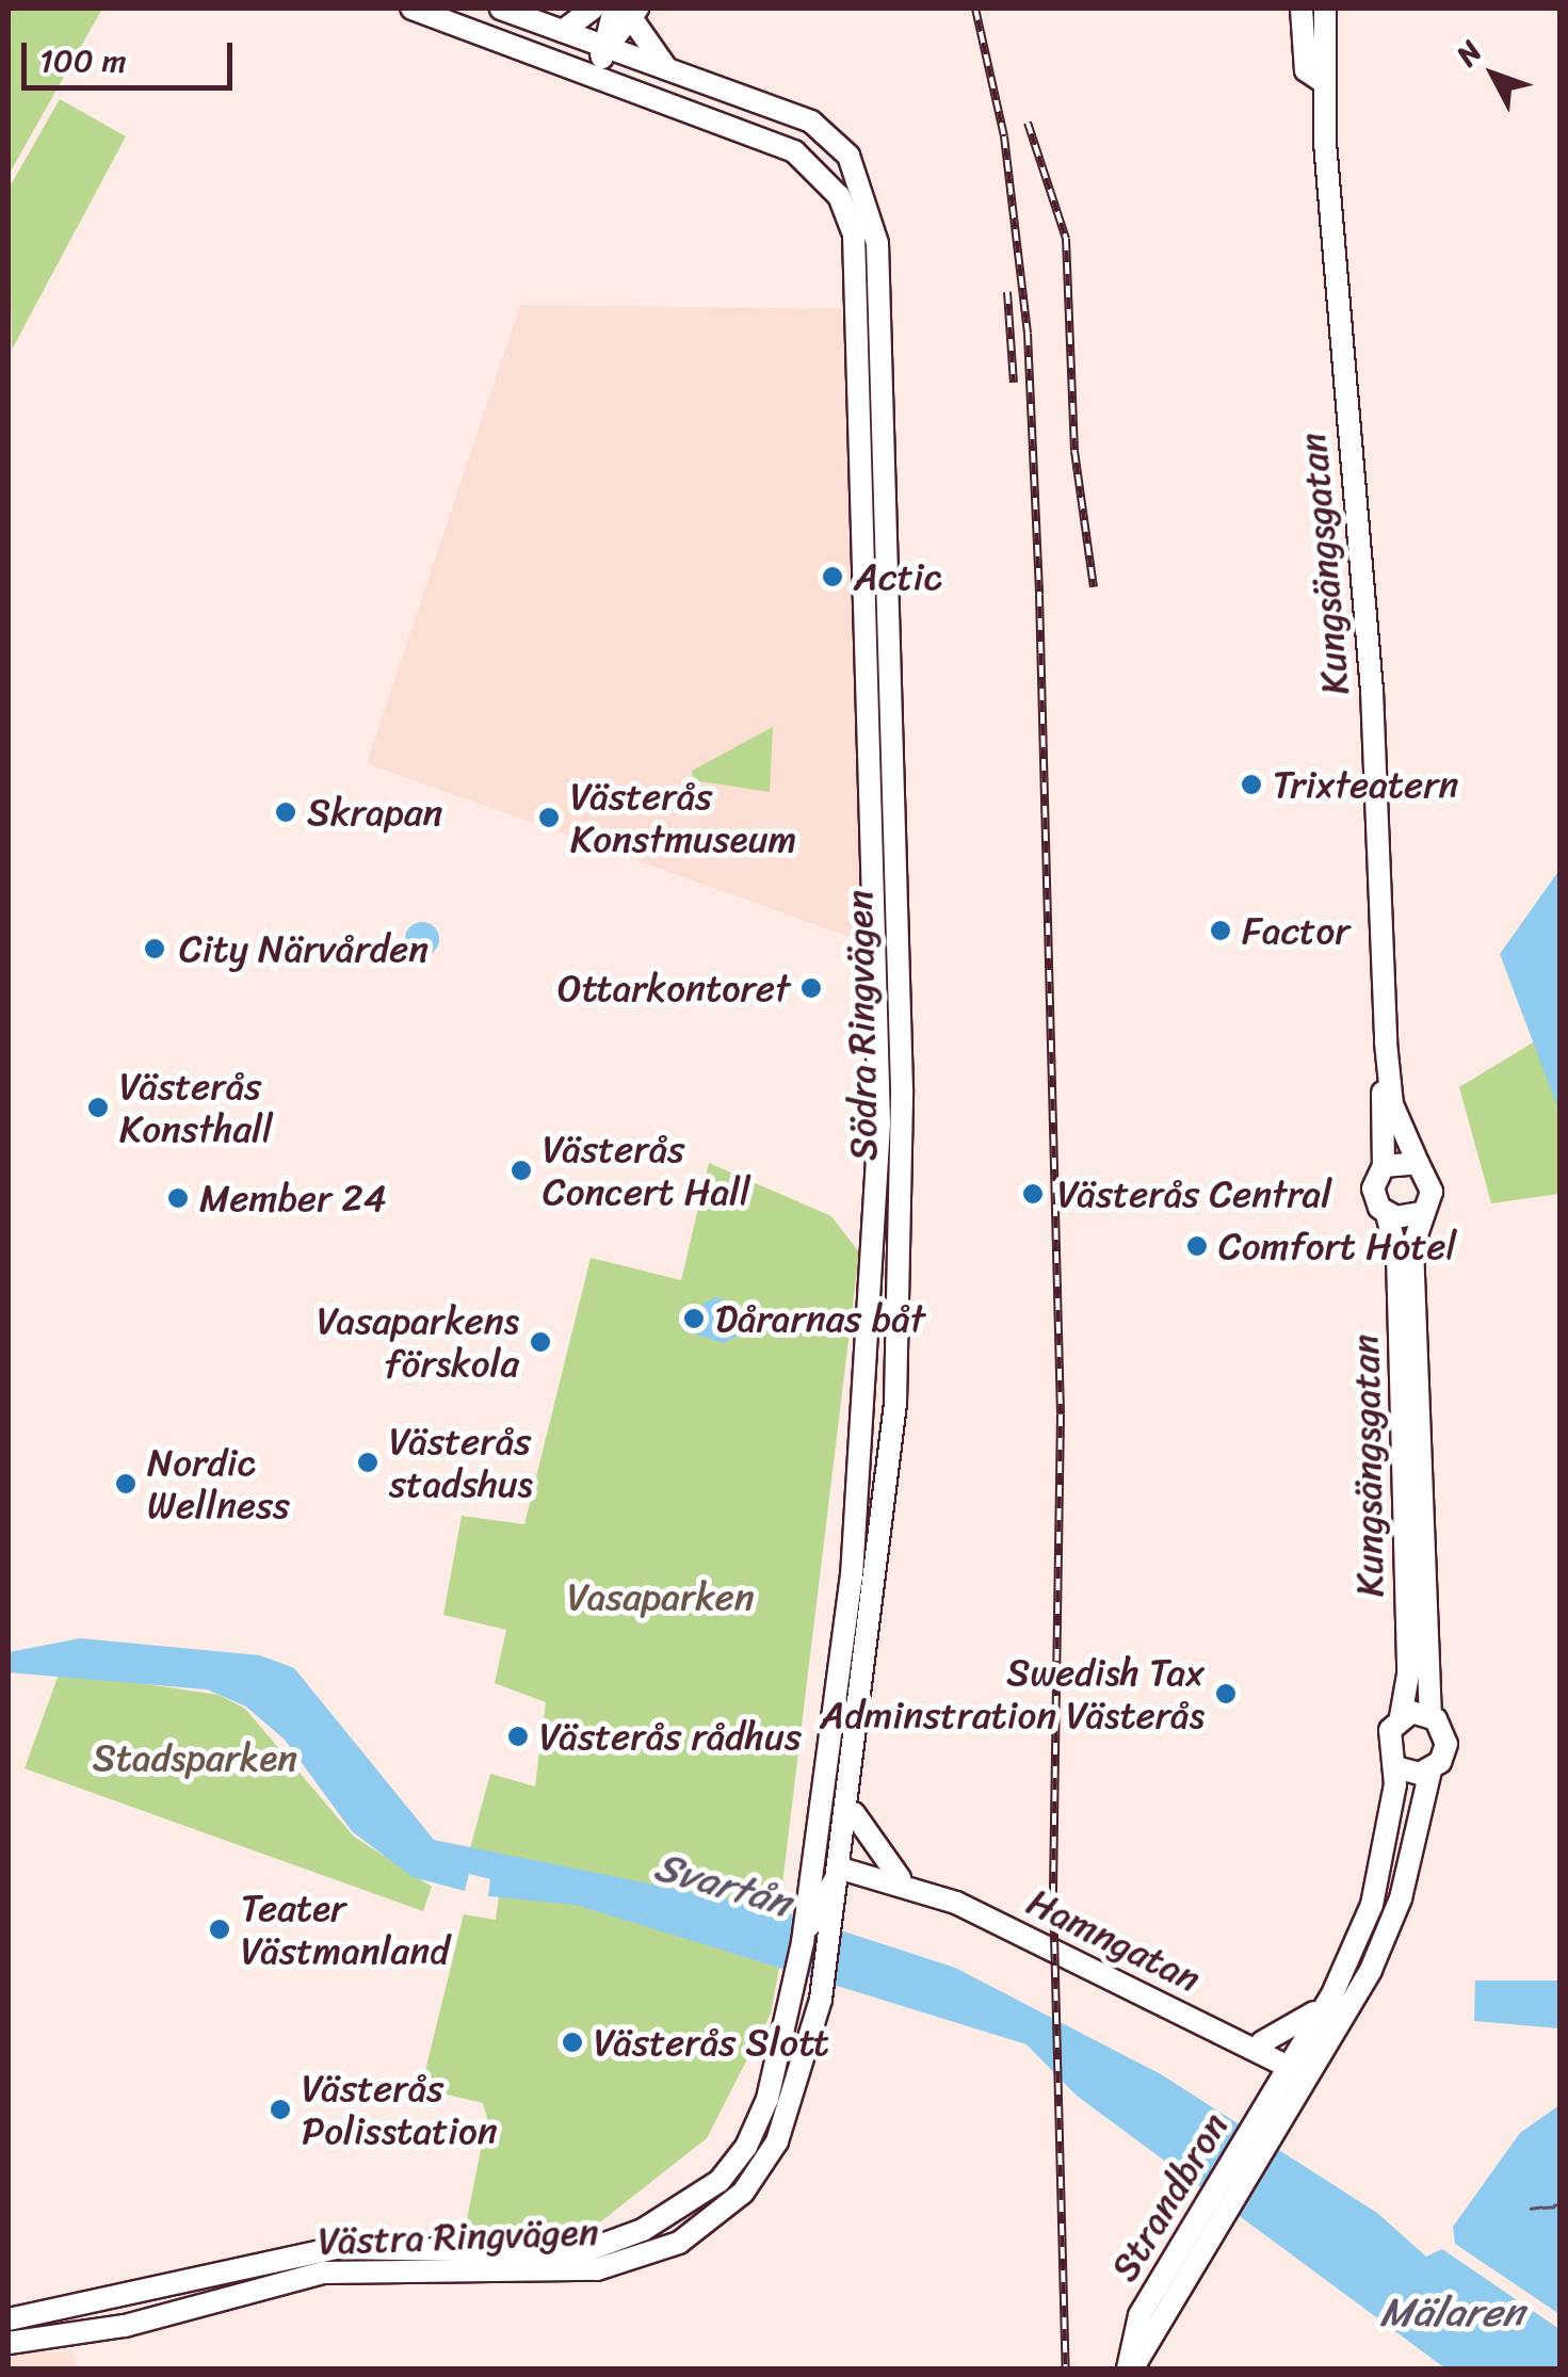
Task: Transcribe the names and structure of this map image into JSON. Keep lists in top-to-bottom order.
{
  "streets": {
    "main road": [
      "Kungsängsgatan",
      "Södra Ringvägen",
      "Hamngatan",
      "Strandbron",
      "Västra Ringvägen"
    ]
  },
  "crossings": [
    ["Södra Ringvägen", "Hamngatan"],
    ["Södra Ringvägen", "Västra Ringvägen"]
  ],
  "water": ["Svartån", "Mälaren"],
  "parks": ["Vasaparken", "Stadsparken"],
  "places": [
    "Actic",
    "Trixteatern",
    "Skrapan",
    "Västerås Konstmuseum",
    "Factor",
    "City Närvården",
    "Ottarkontoret",
    "Västerås Konsthall",
    "Västerås Concert Hall",
    "Västerås Central",
    "Member 24",
    "Comfort Hotel",
    "Dårarnas båt",
    "Vasaparkens förskola",
    "Västerås stadshus",
    "Nordic Wellness",
    "Swedish Tax Adminstration Västerås",
    "Västerås rådhus",
    "Teater Västmanland",
    "Västerås Slott",
    "Västerås Polisstation"
  ],
  "scale_bar": "100 m",
  "north": "top left"
}
